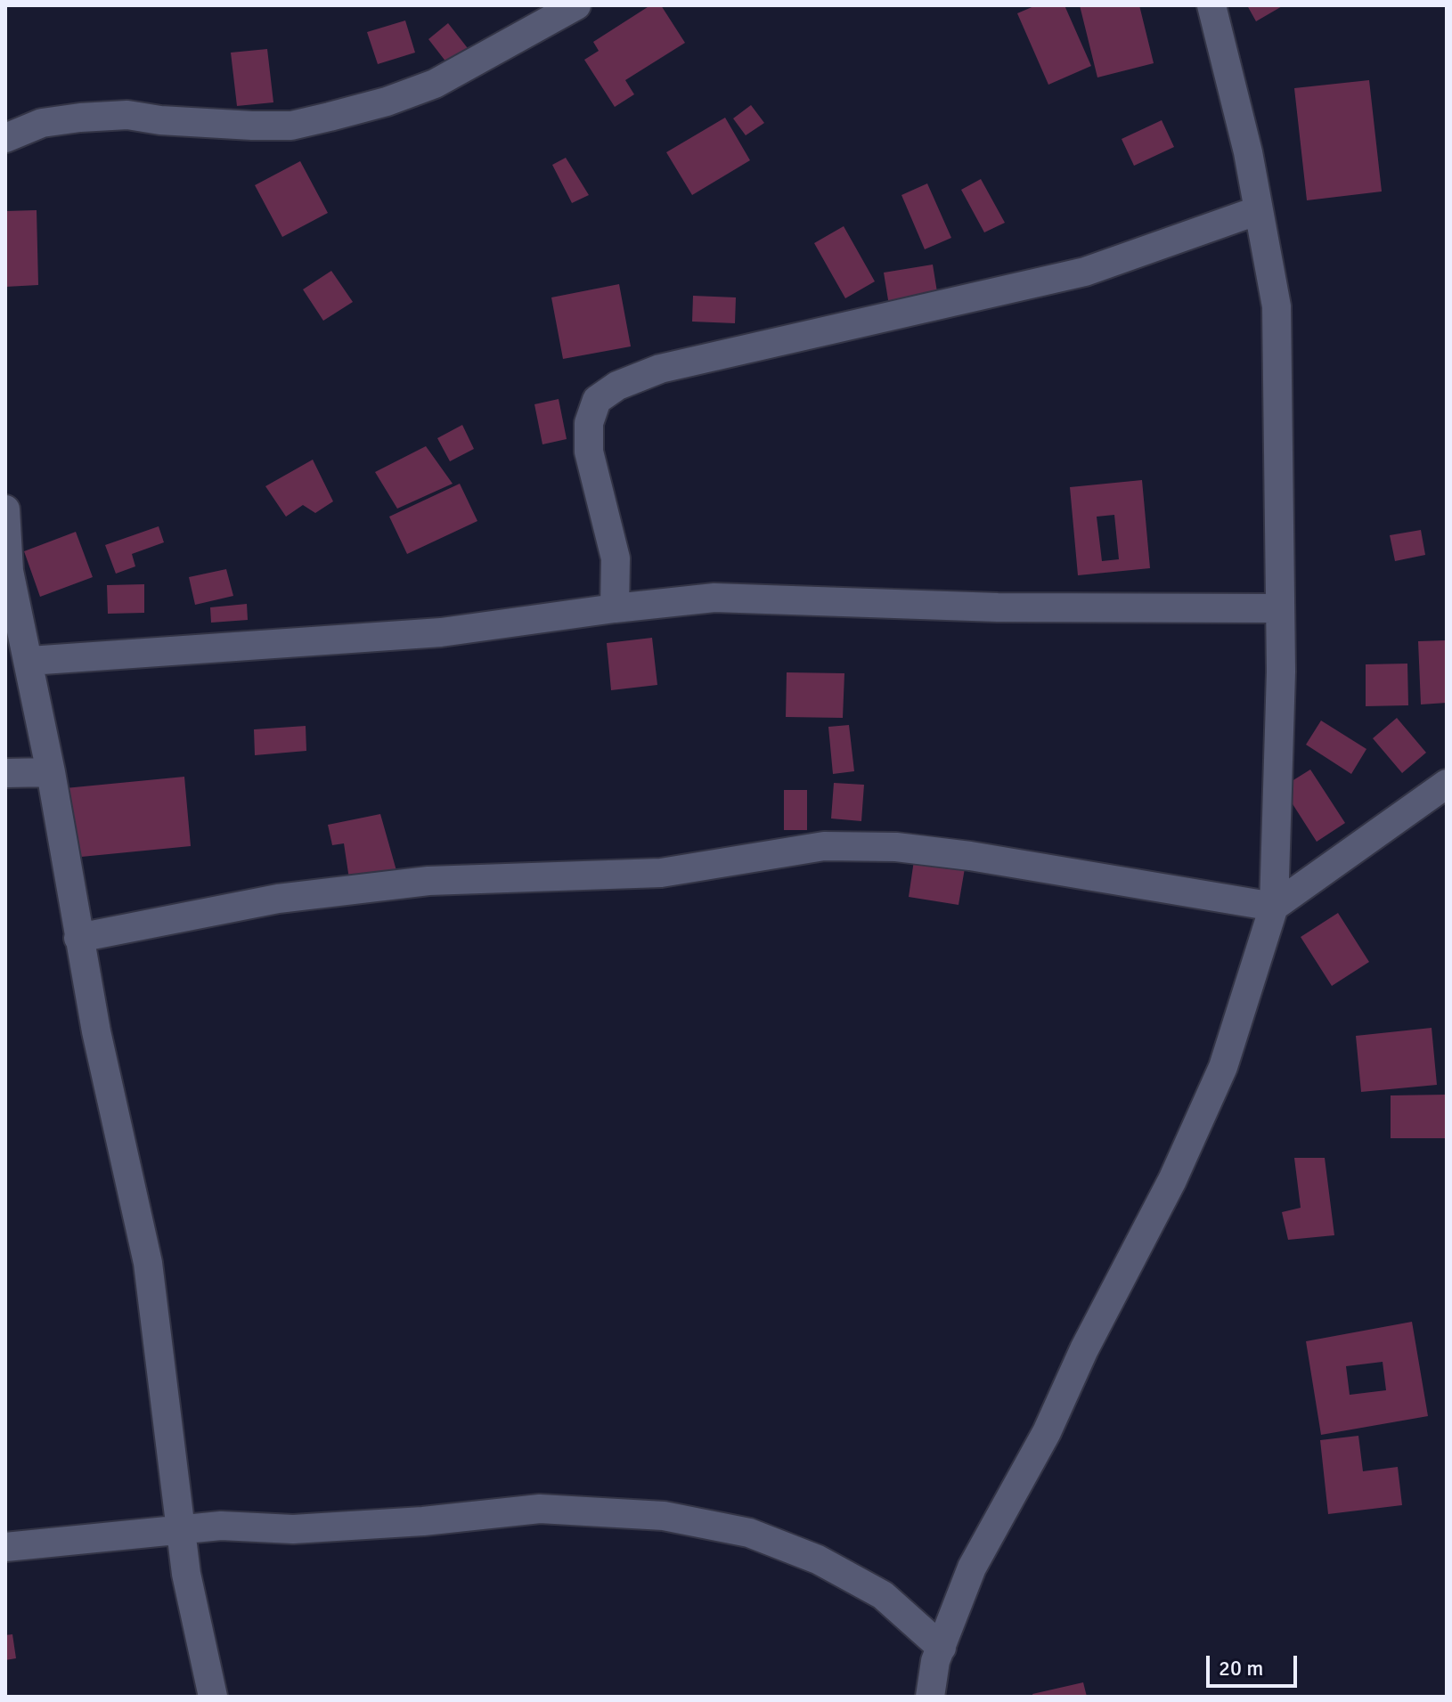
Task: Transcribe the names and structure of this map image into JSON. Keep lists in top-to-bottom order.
{
  "scale_bar": "20 m"
}
